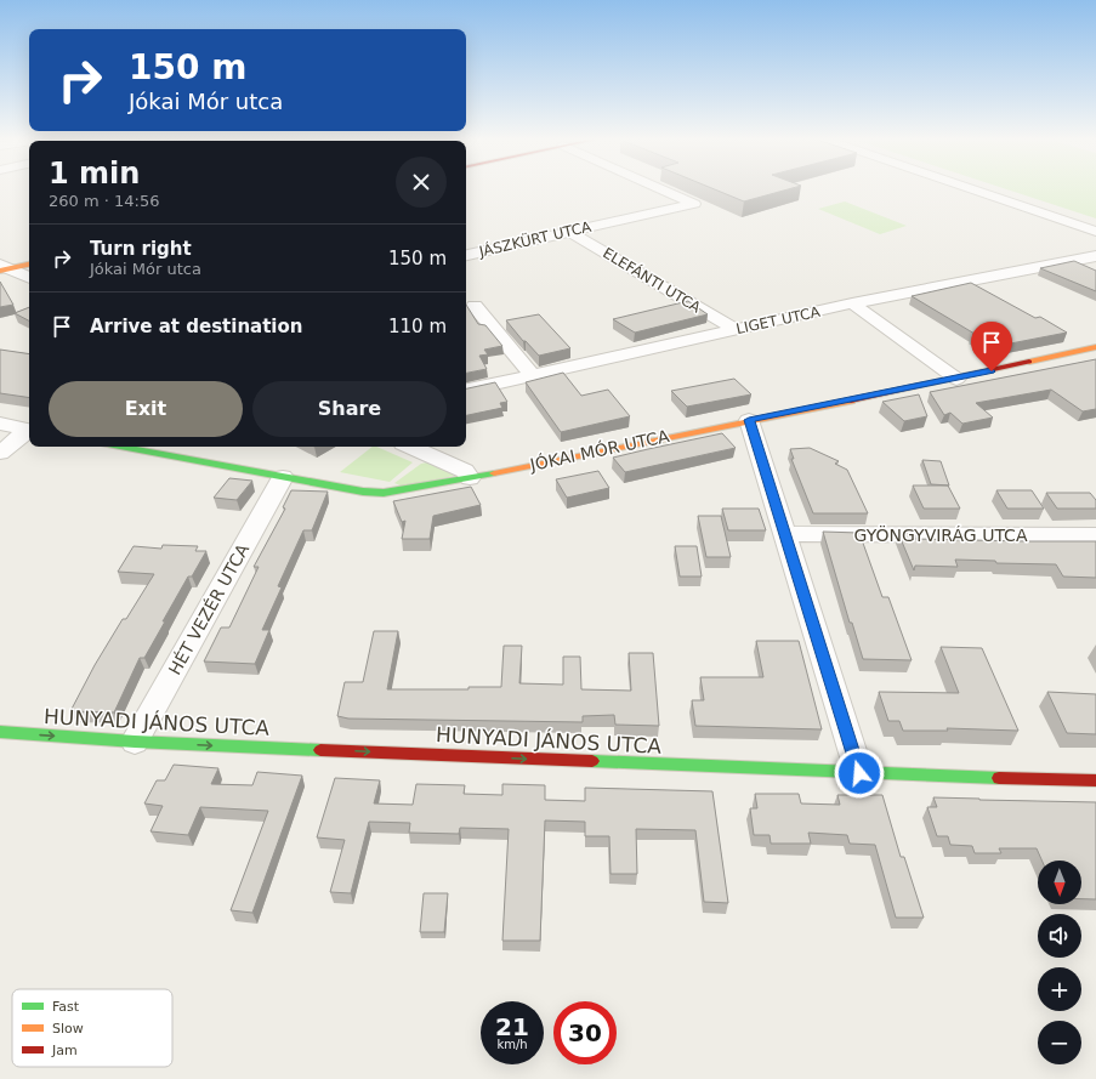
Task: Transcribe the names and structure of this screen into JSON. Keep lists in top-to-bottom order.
{
  "streets": {
    "street": [
      "JÁSZKÜRT UTCA",
      "ELEFÁNTI UTCA",
      "LIGET UTCA",
      "JÓKAI MÓR UTCA",
      "GYÖNGYVIRÁG UTCA",
      "HÉT VEZÉR UTCA",
      "HUNYADI JÁNOS UTCA"
    ]
  },
  "crossings": [
    ["JÁSZKÜRT UTCA", "ELEFÁNTI UTCA"],
    ["ELEFÁNTI UTCA", "LIGET UTCA"],
    ["JÓKAI MÓR UTCA", "HÉT VEZÉR UTCA"],
    ["HÉT VEZÉR UTCA", "HUNYADI JÁNOS UTCA"]
  ],
  "one_way": ["HUNYADI JÁNOS UTCA"],
  "legend": ["Fast", "Slow", "Jam"],
  "north": "bottom",
  "page": {
    "turn": ["150 m", "Jókai Mór utca"],
    "heading": ["1 min", "260 m · 14:56"],
    "list": [
      {
        "name": "Turn right",
        "note": "Jókai Mór utca",
        "value": "150 m"
      },
      {
        "name": "Arrive at destination",
        "value": "110 m"
      }
    ],
    "buttons": ["Exit", "Share"],
    "map_buttons": ["+", "−"],
    "speed": "21 km/h",
    "limit": "30"
  }
}
